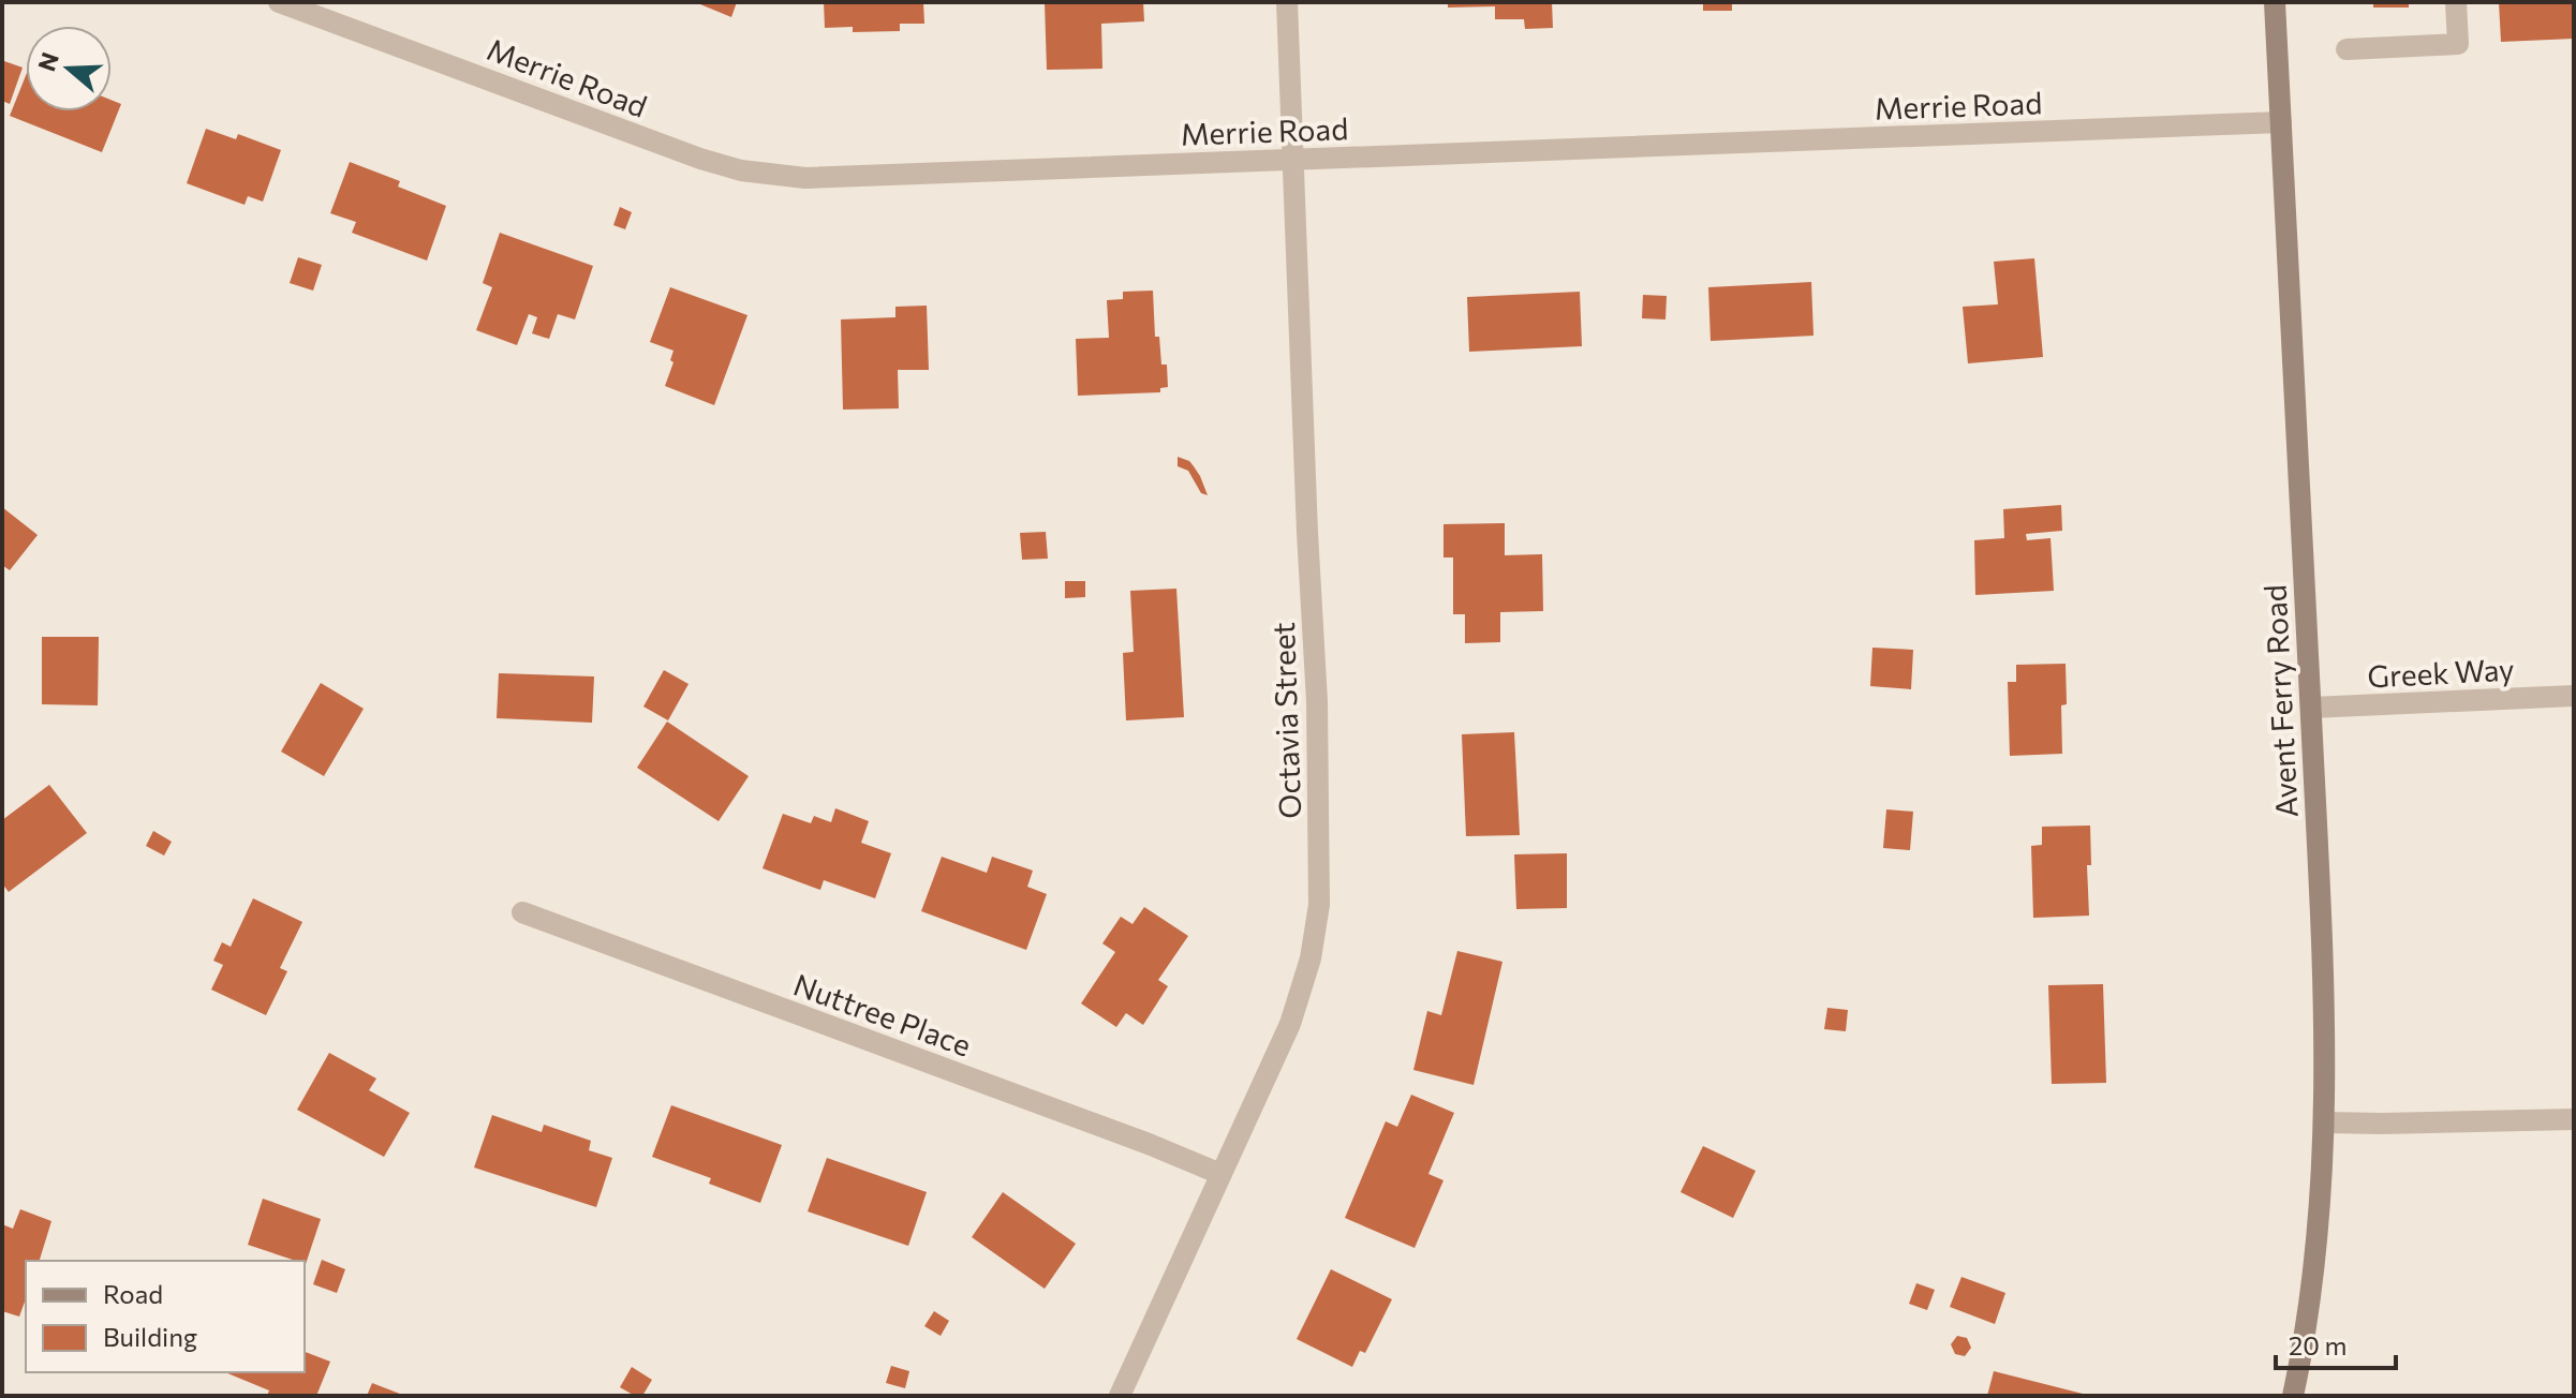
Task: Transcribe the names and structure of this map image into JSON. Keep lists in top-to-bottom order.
{
  "streets": {
    "main road": ["Avent Ferry Road"],
    "street": [
      "Merrie Road",
      "Greek Way",
      "Octavia Street",
      "Nuttree Place"
    ]
  },
  "crossings": [
    ["Merrie Road", "Avent Ferry Road"],
    ["Merrie Road", "Octavia Street"],
    ["Greek Way", "Avent Ferry Road"],
    ["Octavia Street", "Nuttree Place"]
  ],
  "legend": ["Road", "Building"],
  "scale_bar": "20 m",
  "north": "left"
}
